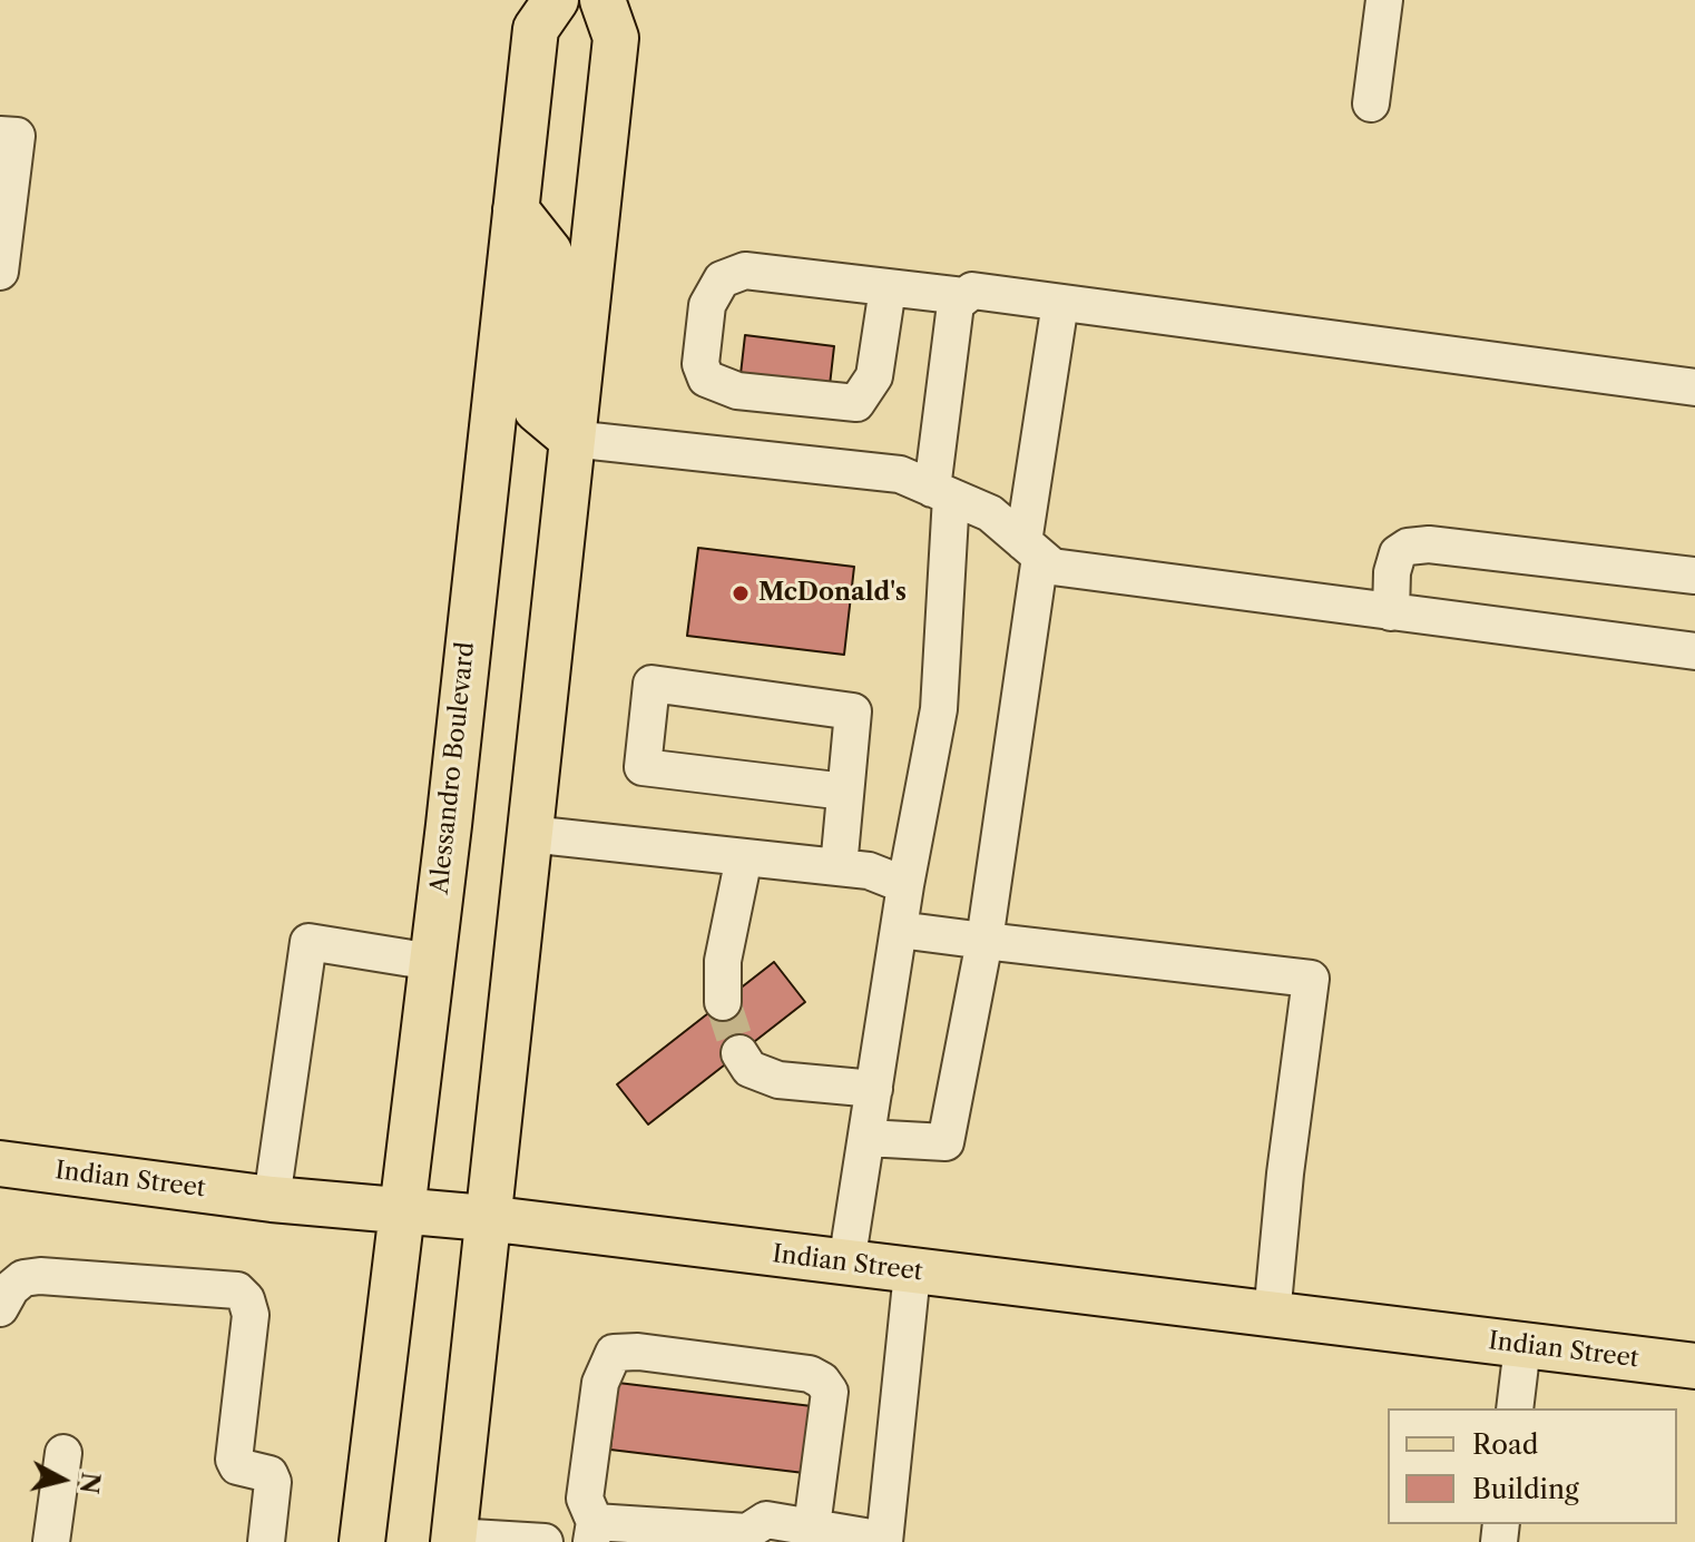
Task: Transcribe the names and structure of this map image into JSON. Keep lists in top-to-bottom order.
{
  "streets": {
    "main road": ["Alessandro Boulevard", "Indian Street"]
  },
  "crossings": [
    ["Alessandro Boulevard", "Indian Street"]
  ],
  "places": ["McDonald's"],
  "legend": ["Road", "Building"],
  "north": "right"
}
